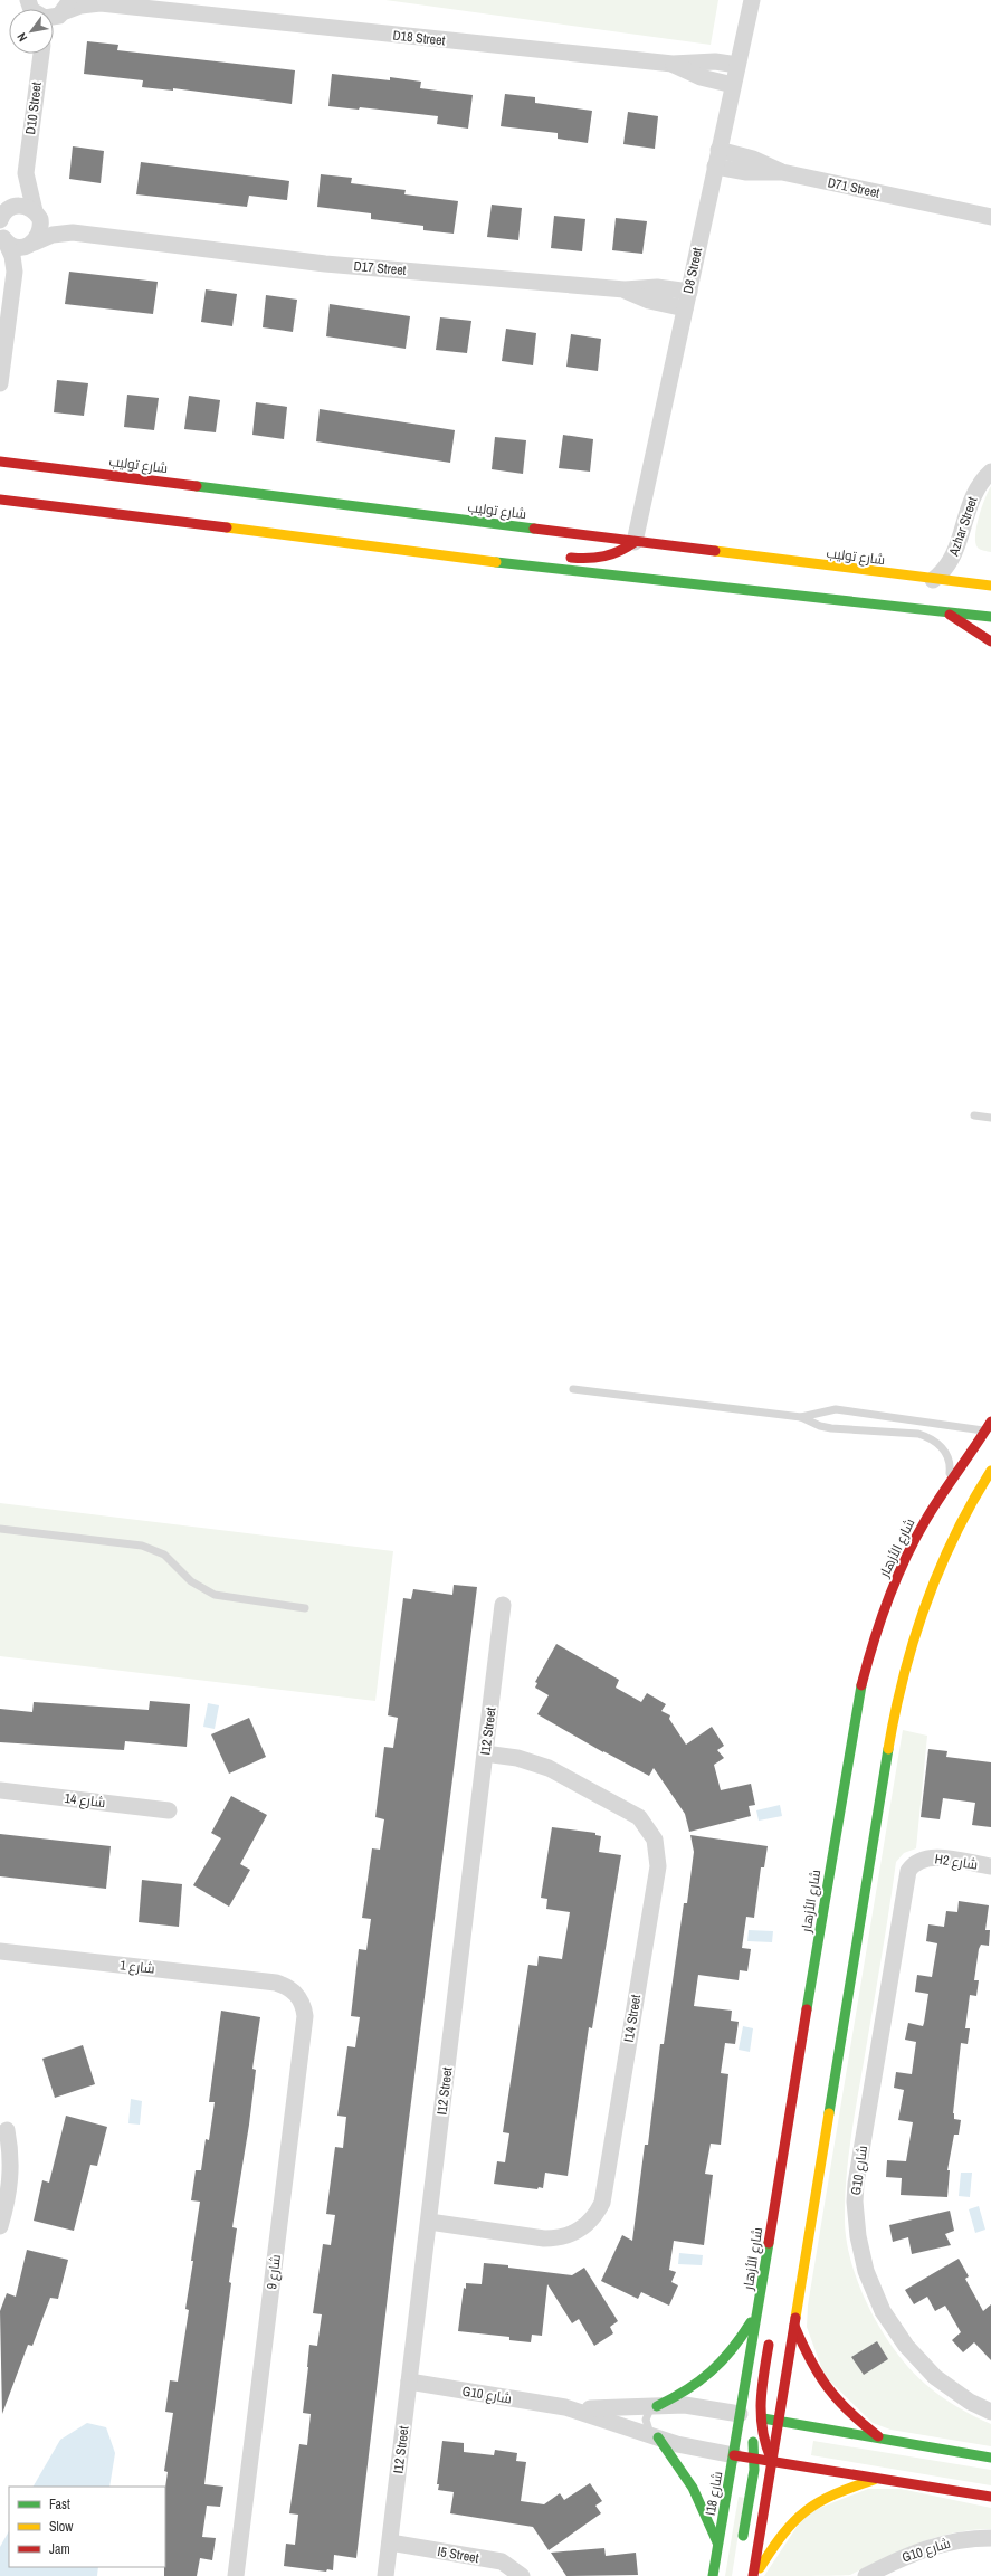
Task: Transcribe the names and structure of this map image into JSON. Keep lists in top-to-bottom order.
{
  "streets": {
    "street": [
      "D18 Street",
      "D10 Street",
      "D71 Street",
      "D17 Street",
      "D8 Street",
      "شارع توليب",
      "Azhar Street",
      "شارع الأزهار",
      "I12 Street",
      "شارع 14",
      "H2 شارع",
      "شارع 1",
      "I14 Street",
      "G10 شارع",
      "شارع 9",
      "I18 شارع",
      "I5 Street"
    ]
  },
  "crossings": [
    ["D18 Street", "D8 Street"],
    ["D10 Street", "D17 Street"],
    ["D71 Street", "D8 Street"],
    ["D17 Street", "D8 Street"],
    ["D8 Street", "شارع توليب"],
    ["شارع توليب", "Azhar Street"],
    ["شارع الأزهار", "G10 شارع"],
    ["شارع الأزهار", "I18 شارع"],
    ["I12 Street", "I14 Street"],
    ["I12 Street", "G10 شارع"],
    ["I12 Street", "I5 Street"],
    ["H2 شارع", "G10 شارع"],
    ["شارع 1", "شارع 9"],
    ["G10 شارع", "I18 شارع"]
  ],
  "legend": ["Fast", "Slow", "Jam"],
  "north": "bottom left"
}
